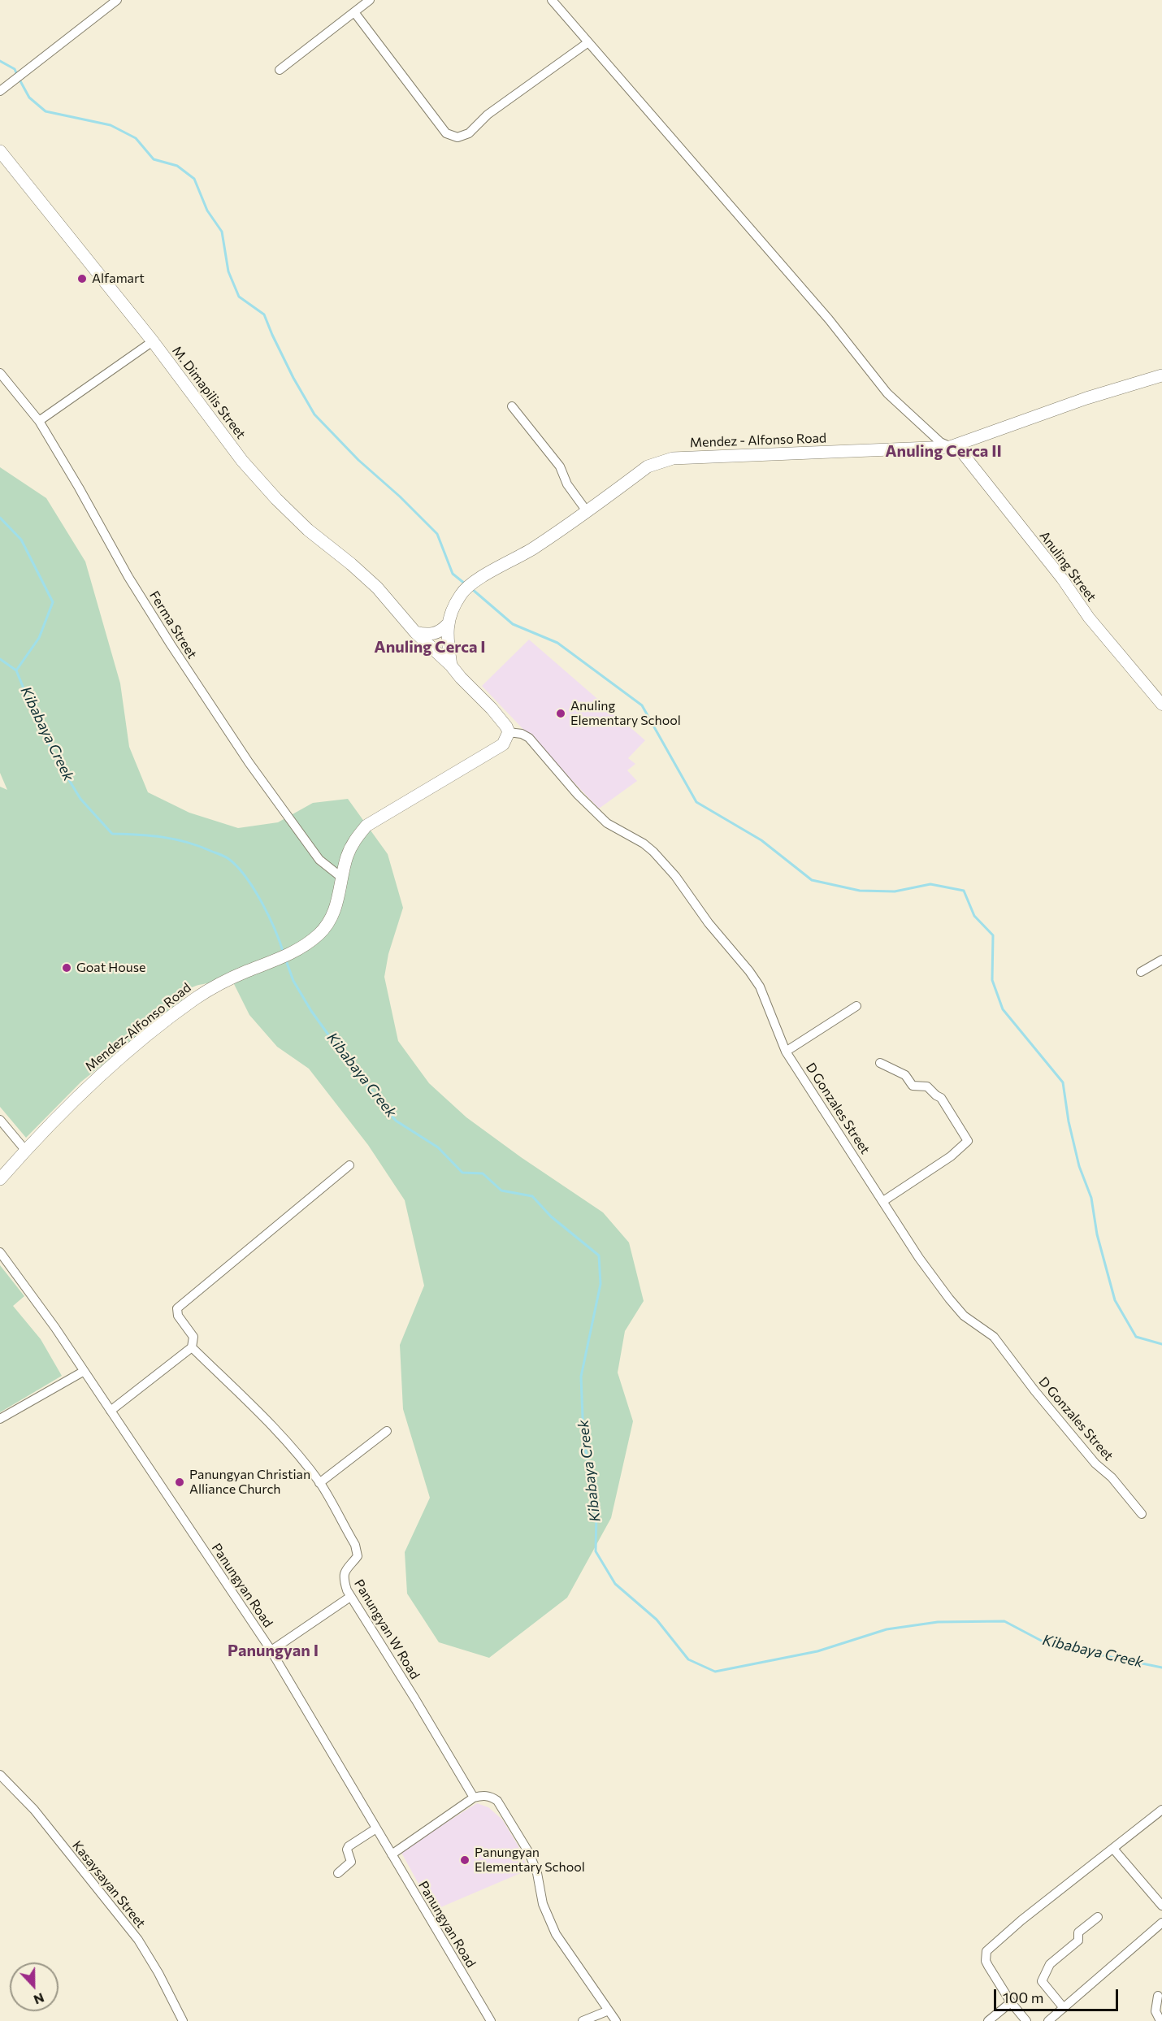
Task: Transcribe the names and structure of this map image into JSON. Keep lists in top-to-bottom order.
{
  "streets": {
    "main road": ["M. Dimapilis Street", "Mendez - Alfonso Road", "Mendez-Alfonso Road"],
    "street": [
      "Anuling Street",
      "Ferma Street",
      "D Gonzales Street",
      "Panungyan Road",
      "Panungyan W Road",
      "Kasaysayan Street"
    ]
  },
  "crossings": [
    ["M. Dimapilis Street", "Mendez - Alfonso Road"],
    ["Mendez - Alfonso Road", "Anuling Street"],
    ["Ferma Street", "Mendez-Alfonso Road"],
    ["Mendez-Alfonso Road", "D Gonzales Street"]
  ],
  "districts": ["Anuling Cerca II", "Anuling Cerca I", "Panungyan I"],
  "water": ["Kibabaya Creek"],
  "places": [
    "Alfamart",
    "Anuling Elementary School",
    "Goat House",
    "Panungyan Christian Alliance Church",
    "Panungyan Elementary School"
  ],
  "scale_bar": "100 m",
  "north": "bottom"
}
